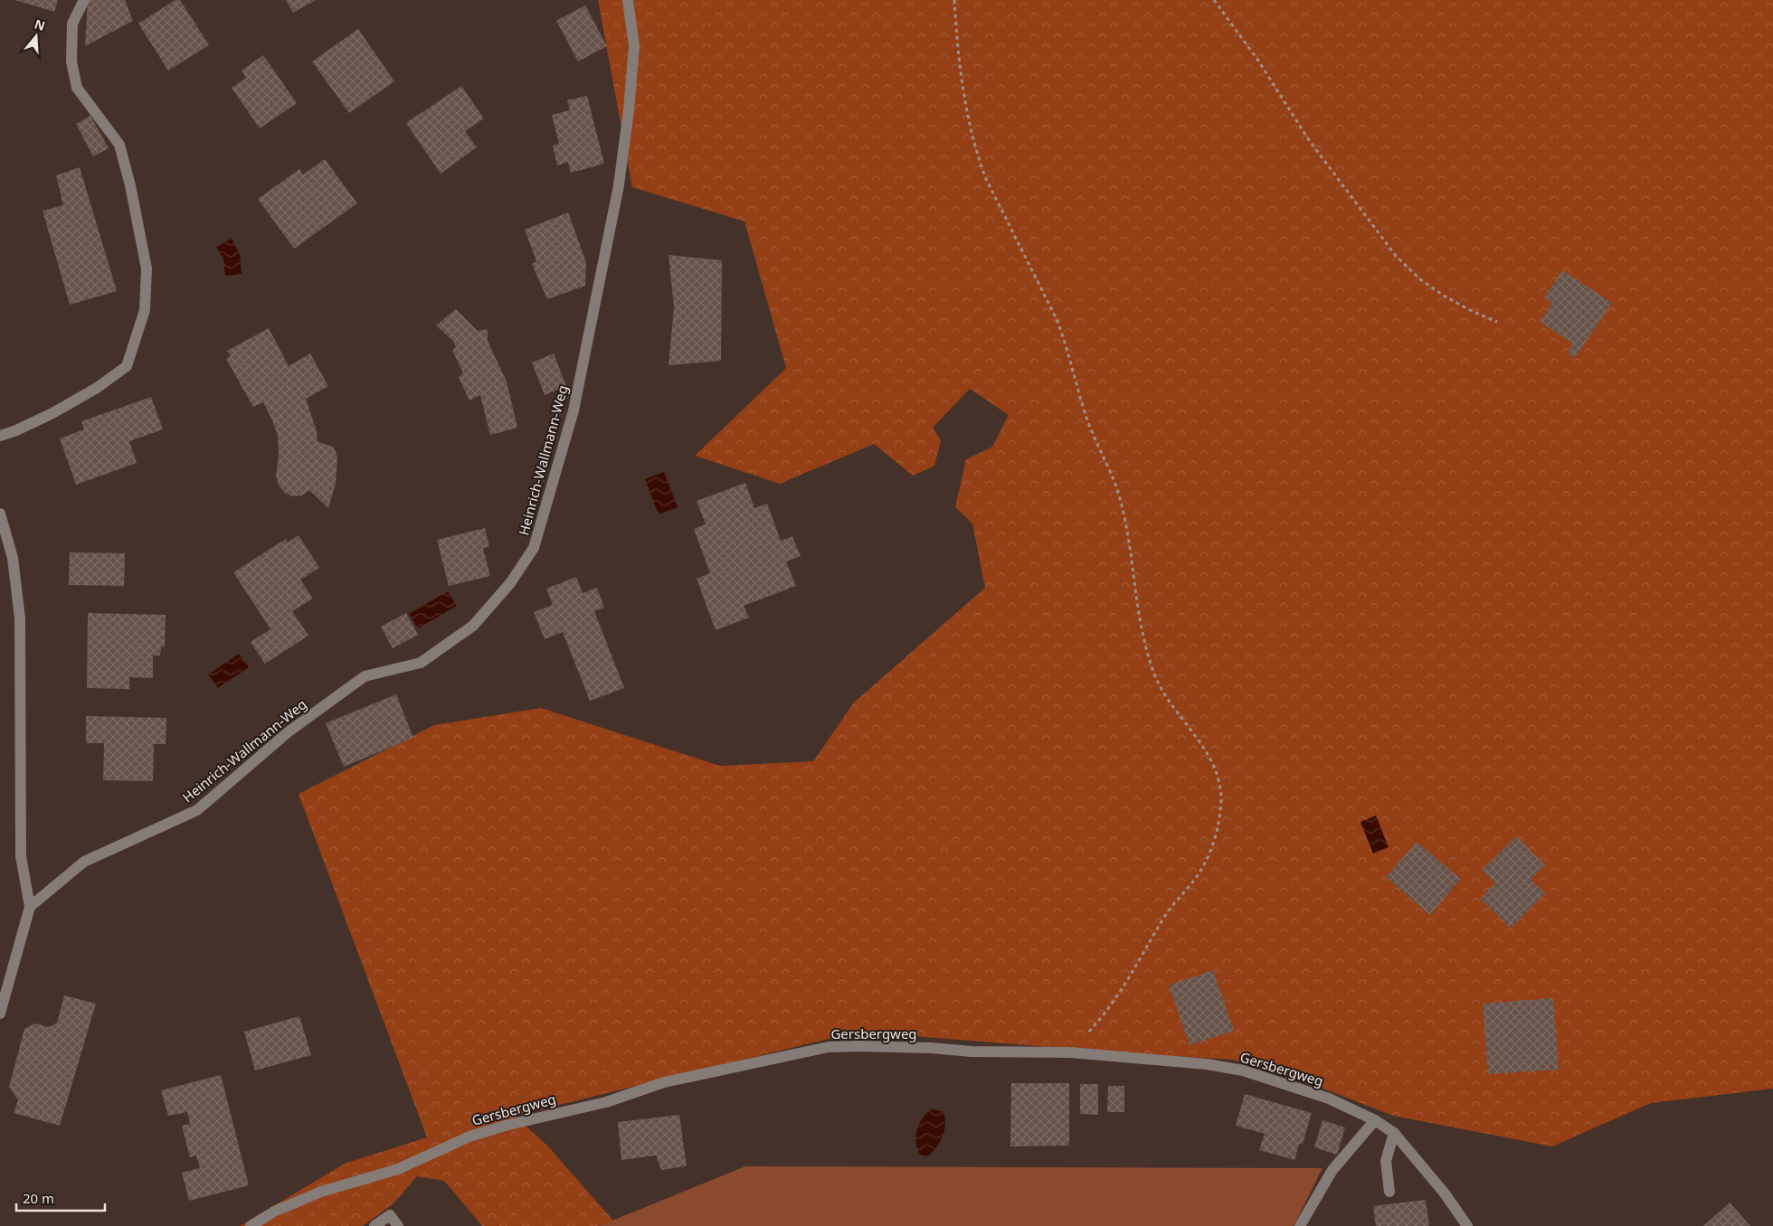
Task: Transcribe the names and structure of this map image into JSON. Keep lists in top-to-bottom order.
{
  "streets": {
    "street": ["Heinrich-Wallmann-Weg", "Gersbergweg"]
  },
  "scale_bar": "20 m",
  "north": "top"
}
